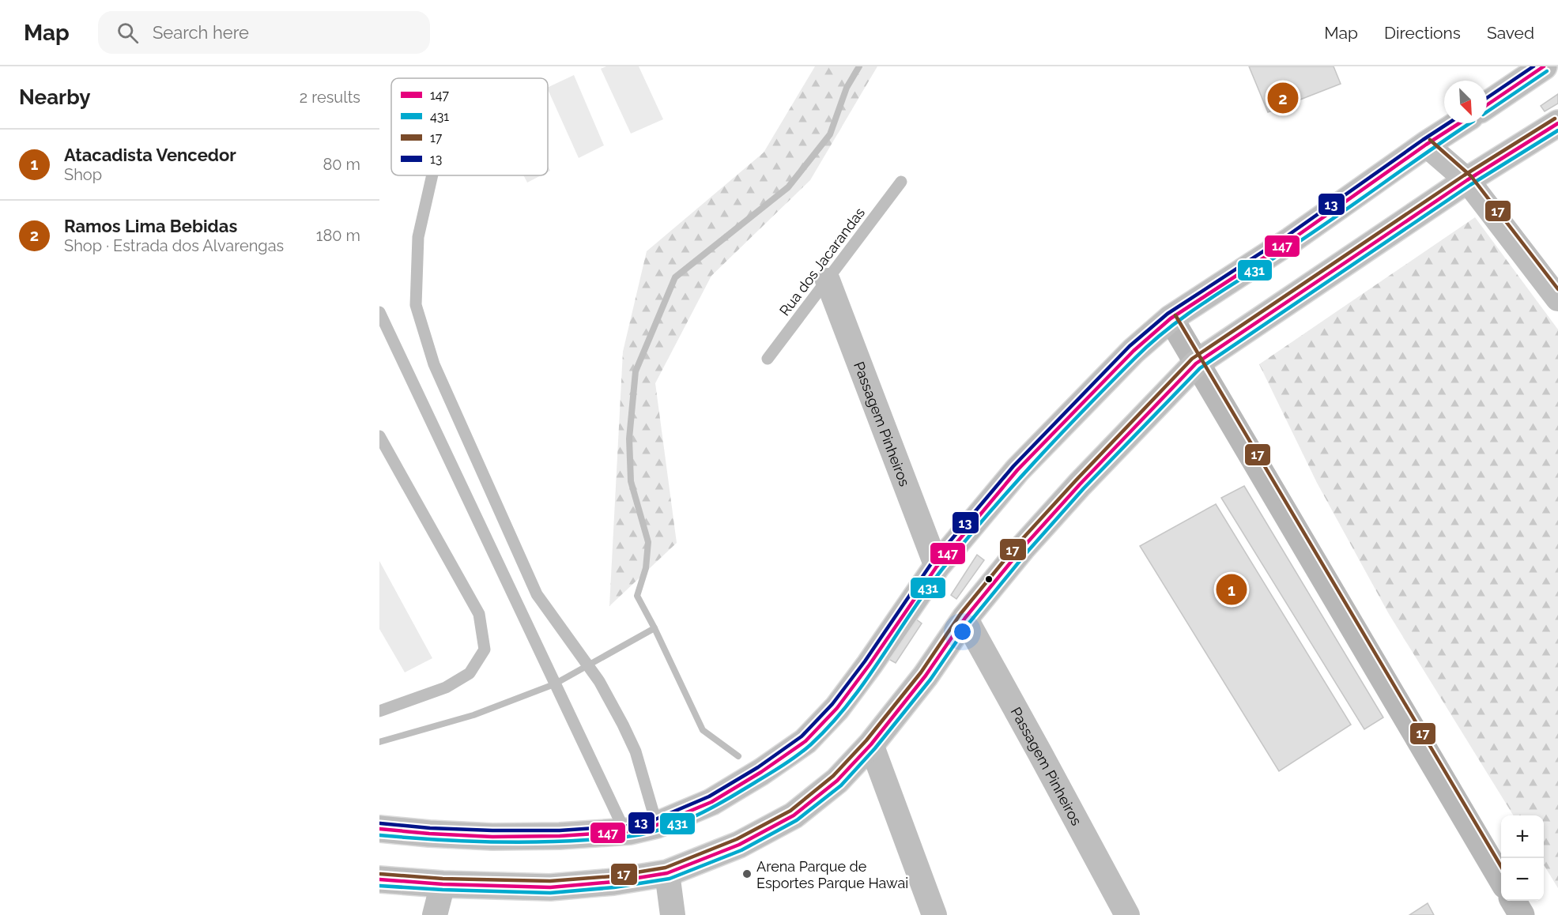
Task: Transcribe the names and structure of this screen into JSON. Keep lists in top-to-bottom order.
{
  "streets": {
    "street": ["Passagem Pinheiros"],
    "lane": ["Rua dos Jacarandas"]
  },
  "crossings": [
    ["Rua dos Jacarandas", "Passagem Pinheiros"]
  ],
  "places": ["Arena Parque de Esportes Parque Hawai"],
  "lines": [
    "transit line 147",
    "transit line 13",
    "transit line 431",
    "transit line 17"
  ],
  "legend": [
    "147",
    "431",
    "17",
    "13"
  ],
  "north": "bottom right",
  "page": {
    "header": "Map",
    "search": "Search here",
    "nav": ["Map", "Directions", "Saved"],
    "heading": ["Nearby", "2 results"],
    "pins": ["2", "1"],
    "list": [
      {
        "mark": "1",
        "name": "Atacadista Vencedor",
        "note": "Shop",
        "value": "80 m"
      },
      {
        "mark": "2",
        "name": "Ramos Lima Bebidas",
        "note": "Shop · Estrada dos Alvarengas",
        "value": "180 m"
      }
    ],
    "map_buttons": ["+", "−"]
  }
}
